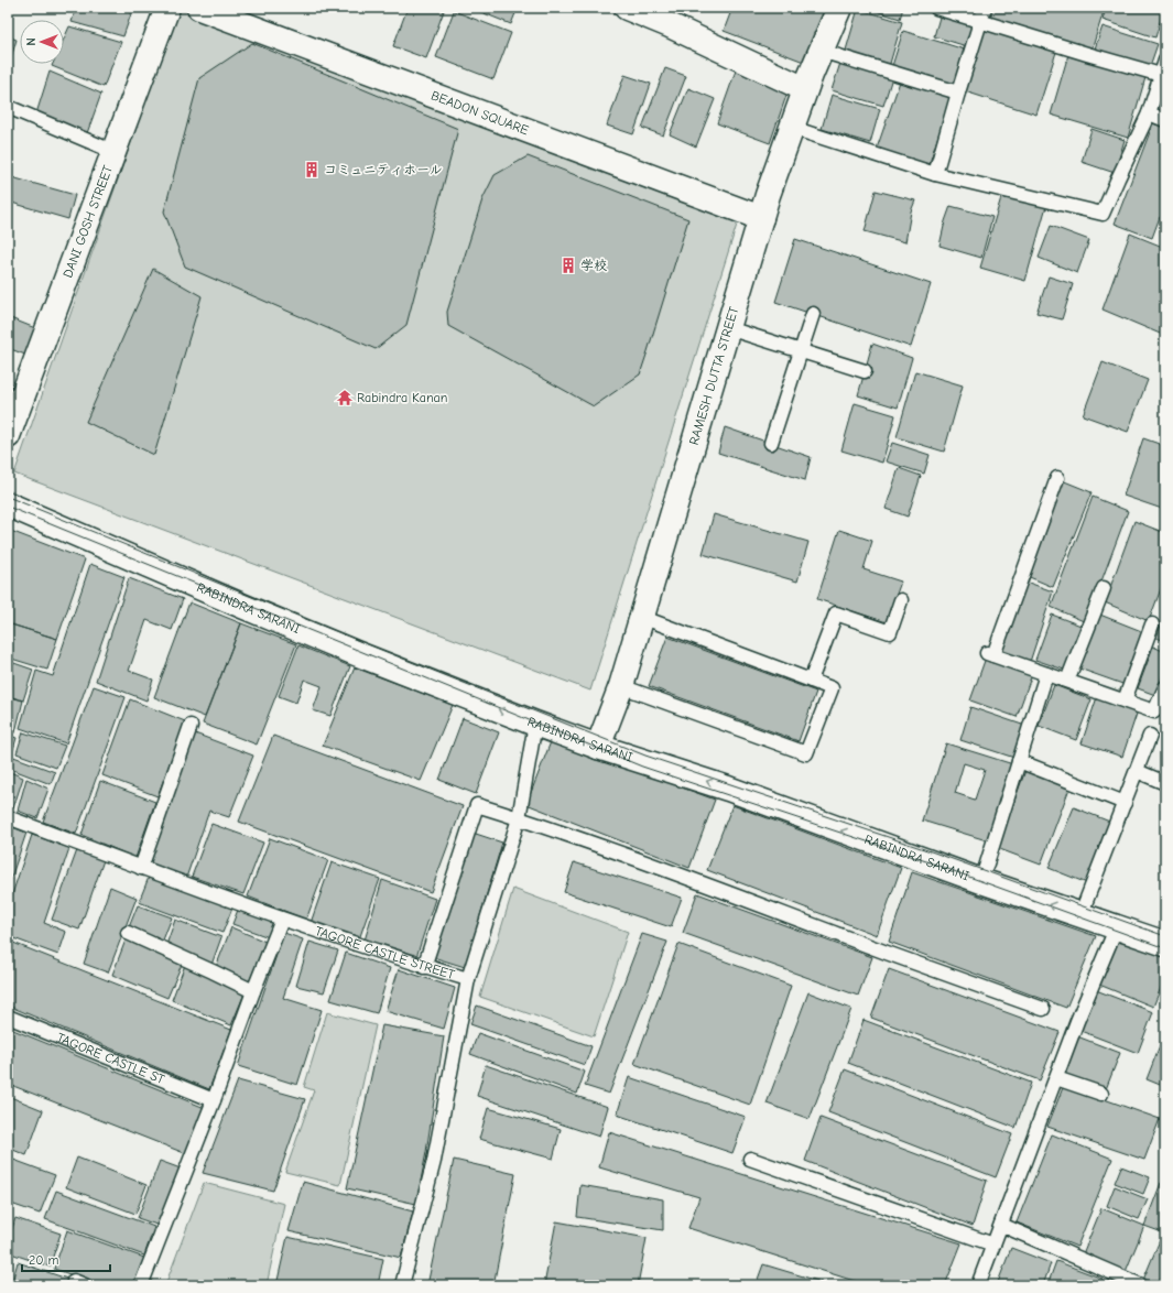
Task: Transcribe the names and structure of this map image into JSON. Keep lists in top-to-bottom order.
{
  "streets": {
    "street": [
      "BEADON SQUARE",
      "DANI GOSH STREET",
      "RAMESH DUTTA STREET",
      "RABINDRA SARANI"
    ],
    "lane": ["TAGORE CASTLE STREET", "TAGORE CASTLE ST"]
  },
  "crossings": [
    ["BEADON SQUARE", "RAMESH DUTTA STREET"],
    ["RAMESH DUTTA STREET", "RABINDRA SARANI"]
  ],
  "one_way": ["RABINDRA SARANI"],
  "places": {
    "building": ["コミュニティホール", "学校"],
    "temple": ["Rabindra Kanan"]
  },
  "scale_bar": "20 m",
  "north": "left"
}
